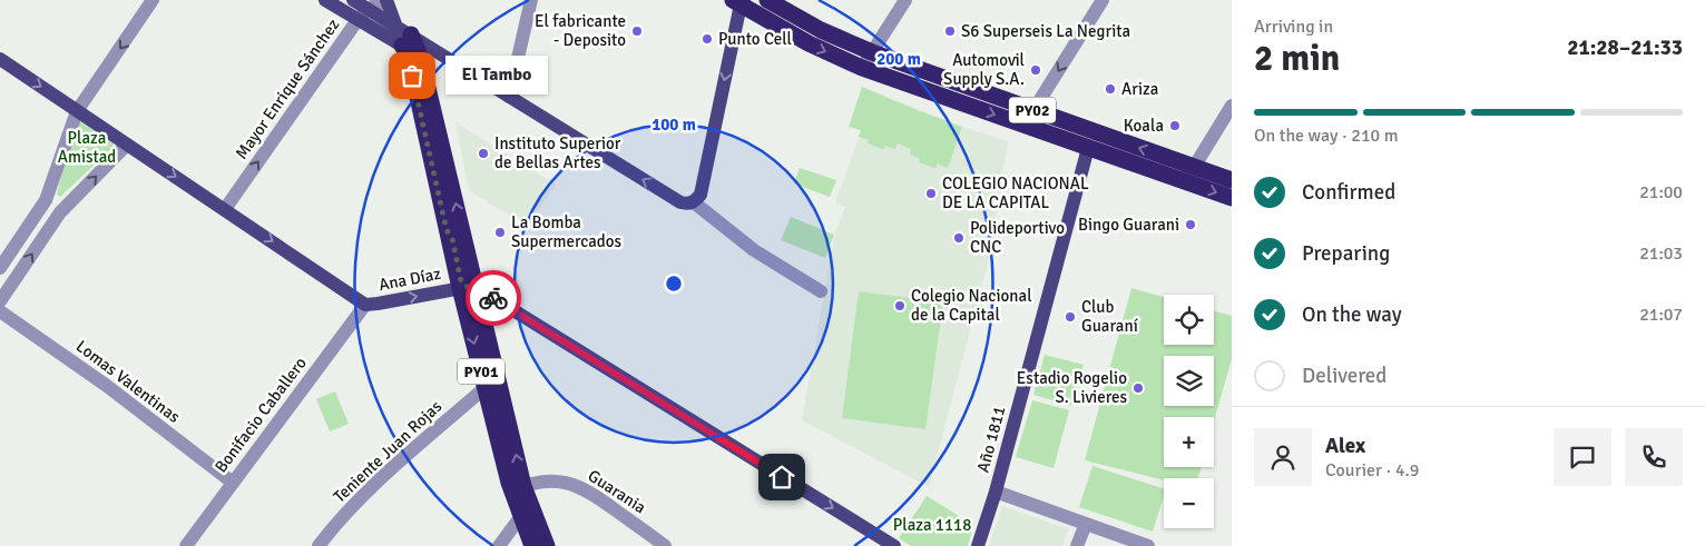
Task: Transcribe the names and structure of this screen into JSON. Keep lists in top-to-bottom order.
{
  "streets": {
    "highway": ["PY02", "PY01"],
    "main road": ["Ana Díaz", "Año 1811"],
    "street": [
      "Mayor Enrique Sánchez",
      "Lomas Valentinas",
      "Bonifacio Caballero",
      "Teniente Juan Rojas",
      "Guarania"
    ]
  },
  "crossings": [
    ["Mayor Enrique Sánchez", "Ana Díaz"],
    ["PY02", "Año 1811"],
    ["Ana Díaz", "PY01"],
    ["Ana Díaz", "Bonifacio Caballero"],
    ["PY01", "Teniente Juan Rojas"],
    ["PY01", "Guarania"],
    ["Lomas Valentinas", "Bonifacio Caballero"]
  ],
  "one_way": ["Mayor Enrique Sánchez", "Ana Díaz"],
  "parks": ["Plaza Amistad", "Plaza 1118"],
  "places": [
    "El fabricante - Deposito",
    "S6 Superseis La Negrita",
    "Punto Cell",
    "Automovil Supply S.A.",
    "El Tambo",
    "Ariza",
    "Koala",
    "Instituto Superior de Bellas Artes",
    "COLEGIO NACIONAL DE LA CAPITAL",
    "Bingo Guarani",
    "La Bomba Supermercados",
    "Polideportivo CNC",
    "Colegio Nacional de la Capital",
    "Club Guaraní",
    "Estadio Rogelio S. Livieres"
  ],
  "page": {
    "heading": ["2 min", "Arriving in", "21:28–21:33"],
    "panel": ["Alex", "Courier · 4.9"],
    "bubble": "El Tambo",
    "bar": "On the way · 210 m",
    "list": [
      ["Confirmed", "21:00"],
      ["Preparing", "21:03"],
      ["On the way", "21:07"],
      "Delivered"
    ],
    "map_buttons": ["+", "−"]
  },
  "rings": ["200 m", "100 m"]
}
